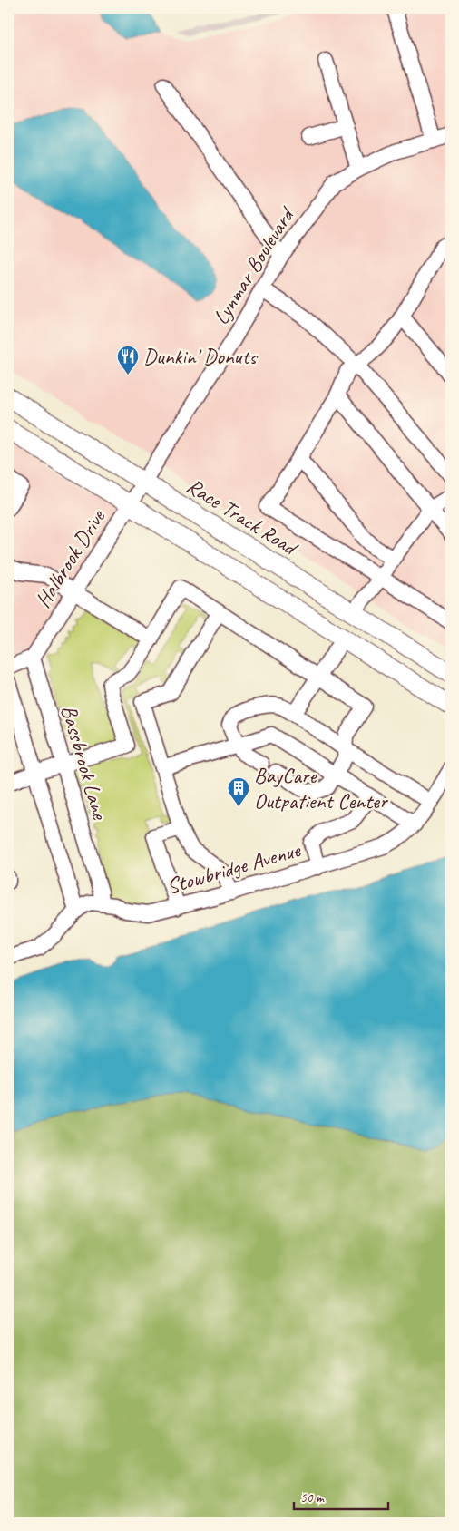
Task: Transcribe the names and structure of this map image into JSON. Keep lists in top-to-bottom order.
{
  "streets": {
    "main road": ["Race Track Road"],
    "street": [
      "Lynmar Boulevard",
      "Halbrook Drive",
      "Bassbrook Lane",
      "Stowbridge Avenue"
    ]
  },
  "crossings": [
    ["Lynmar Boulevard", "Race Track Road"],
    ["Lynmar Boulevard", "Halbrook Drive"],
    ["Race Track Road", "Halbrook Drive"],
    ["Halbrook Drive", "Bassbrook Lane"],
    ["Bassbrook Lane", "Stowbridge Avenue"]
  ],
  "places": {
    "restaurant": ["Dunkin' Donuts"],
    "building": ["BayCare Outpatient Center"]
  },
  "scale_bar": "50 m"
}
